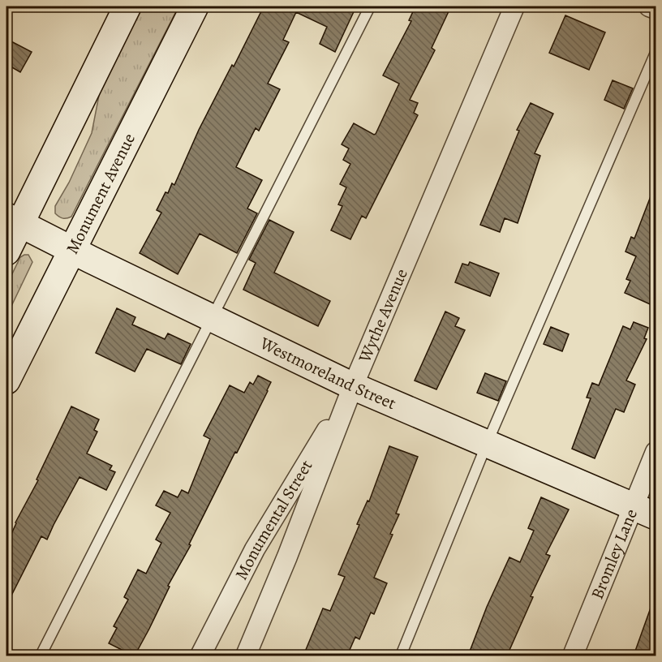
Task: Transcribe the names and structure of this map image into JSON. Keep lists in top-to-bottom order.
{
  "streets": {
    "street": [
      "Monument Avenue",
      "Wythe Avenue",
      "Westmoreland Street",
      "Monumental Street",
      "Bromley Lane"
    ]
  },
  "crossings": [
    ["Monument Avenue", "Westmoreland Street"],
    ["Wythe Avenue", "Westmoreland Street"],
    ["Wythe Avenue", "Monumental Street"],
    ["Westmoreland Street", "Monumental Street"],
    ["Westmoreland Street", "Bromley Lane"]
  ]
}
